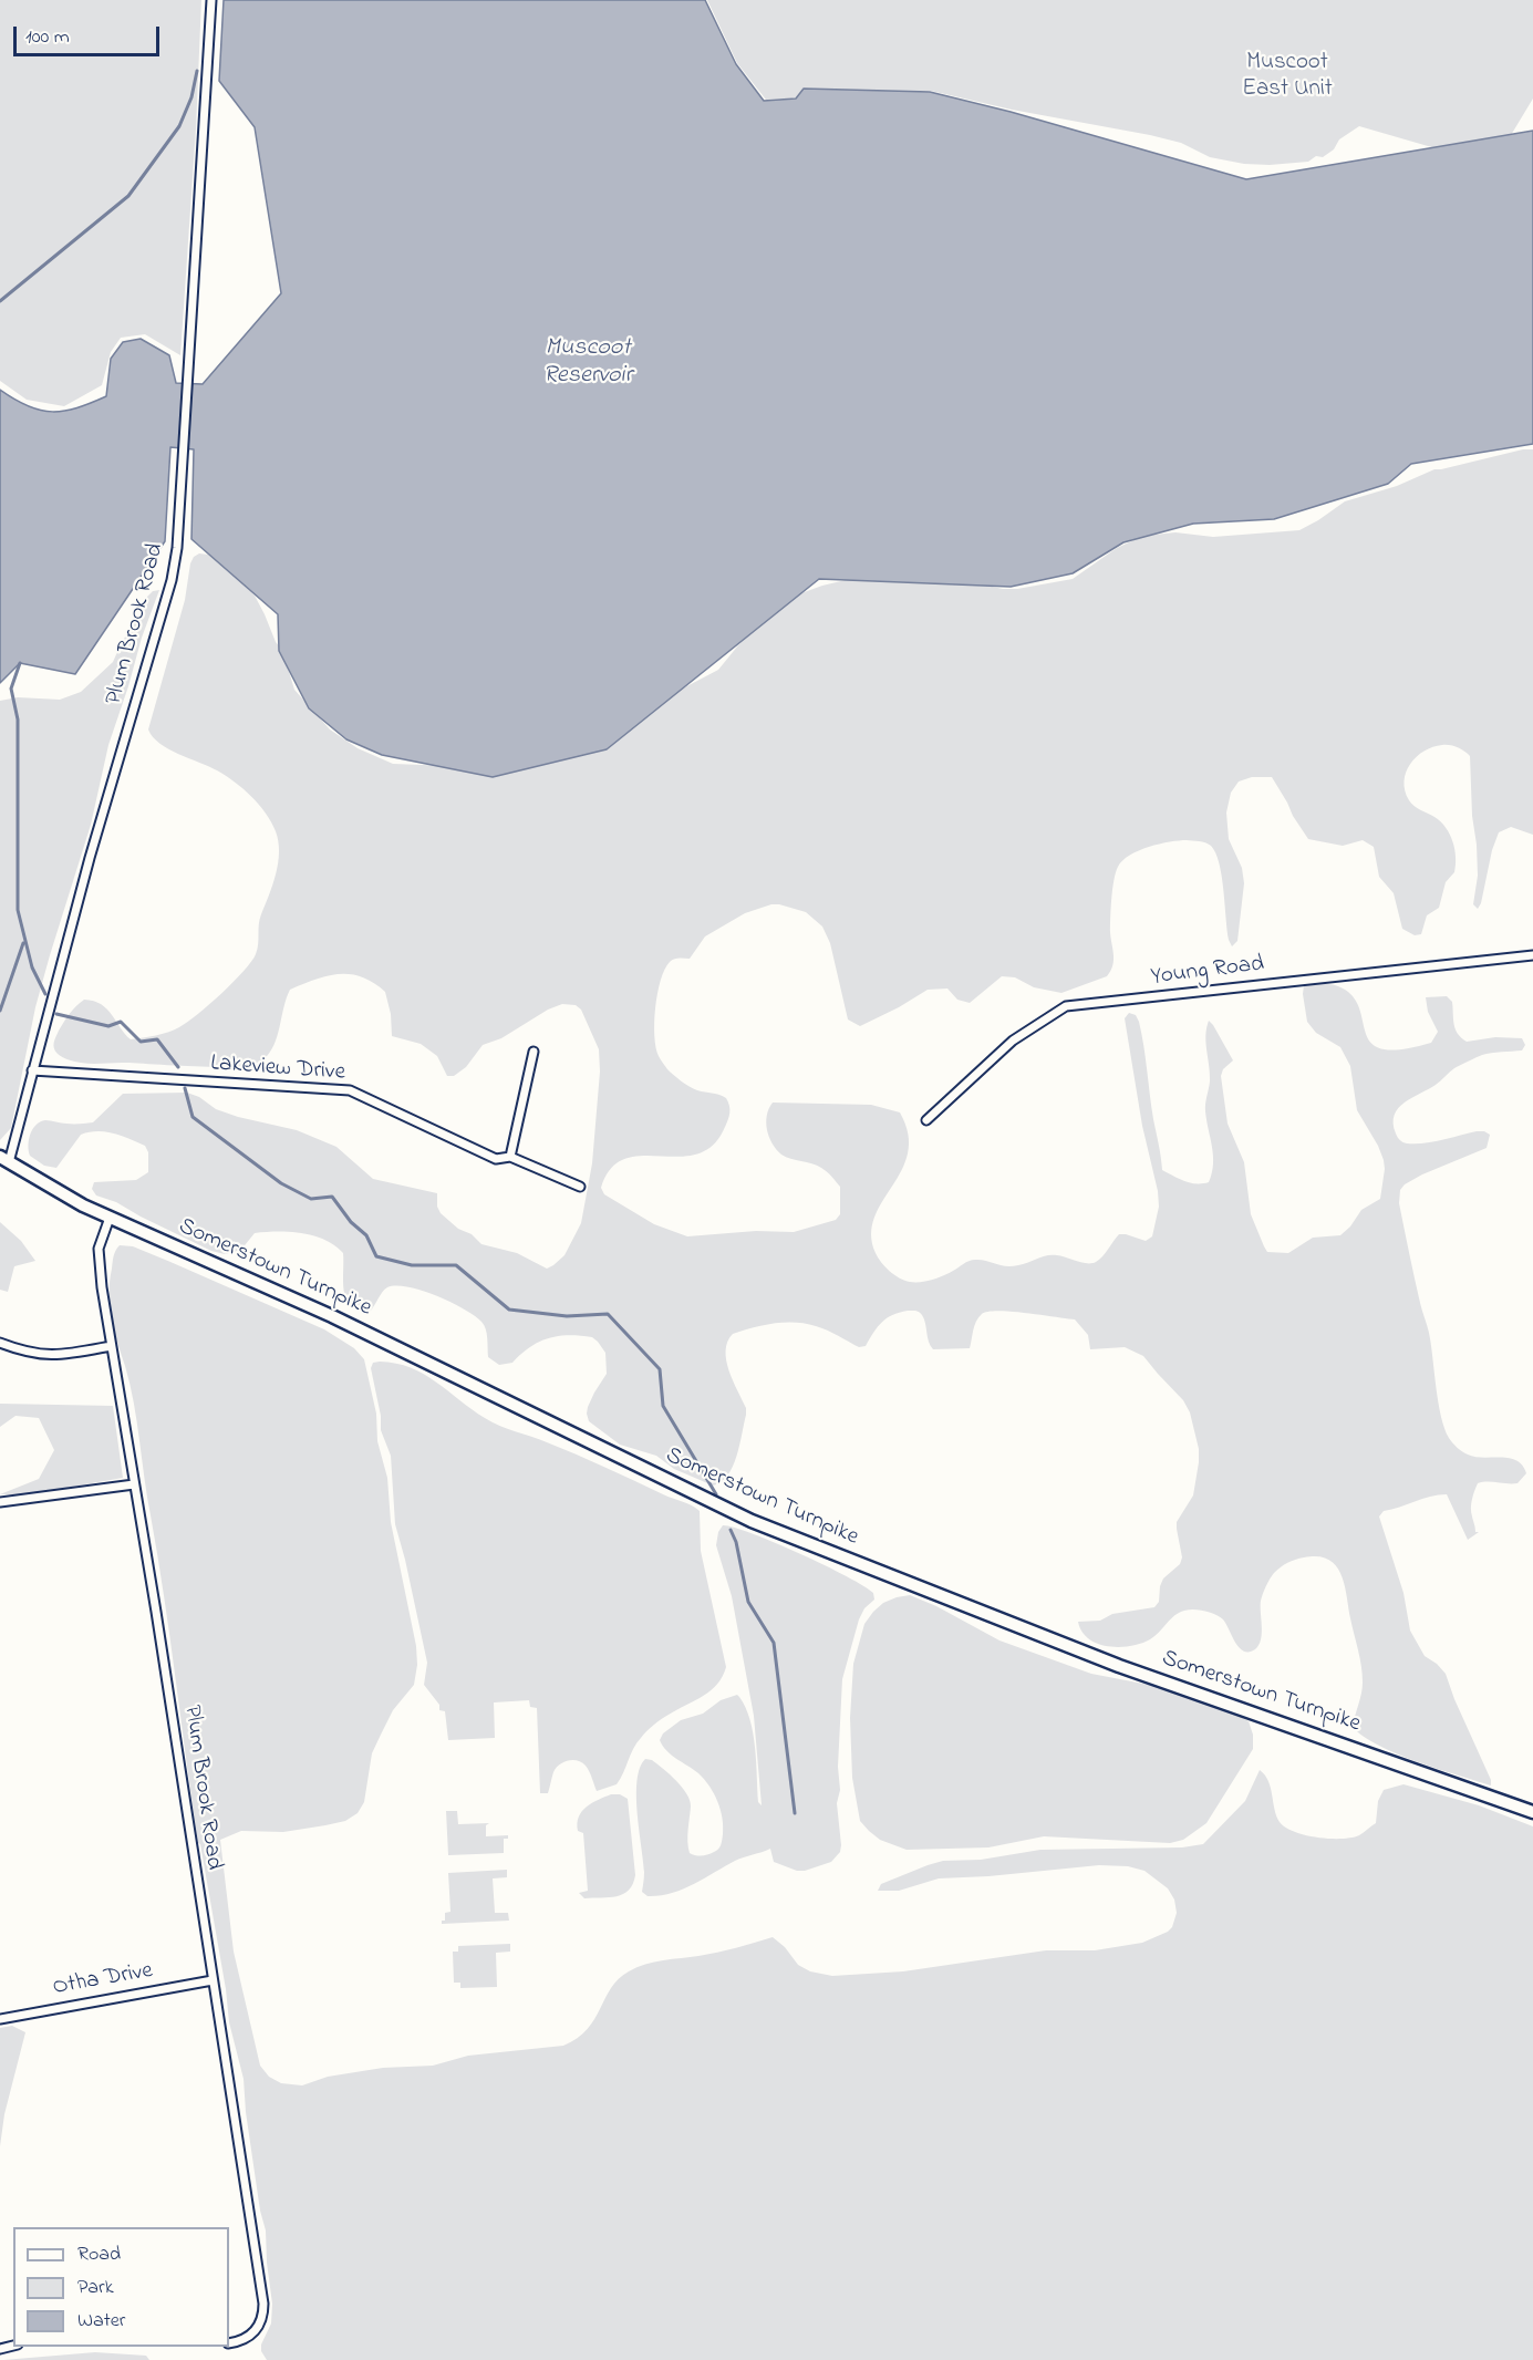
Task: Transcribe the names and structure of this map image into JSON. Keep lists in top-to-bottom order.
{
  "streets": {
    "main road": ["Somerstown Turnpike"],
    "street": [
      "Plum Brook Road",
      "Young Road",
      "Lakeview Drive",
      "Otha Drive"
    ]
  },
  "crossings": [
    ["Plum Brook Road", "Lakeview Drive"],
    ["Plum Brook Road", "Somerstown Turnpike"],
    ["Plum Brook Road", "Otha Drive"]
  ],
  "water": ["Muscoot Reservoir"],
  "parks": ["Muscoot East Unit"],
  "legend": ["Road", "Park", "Water"],
  "scale_bar": "100 m"
}
